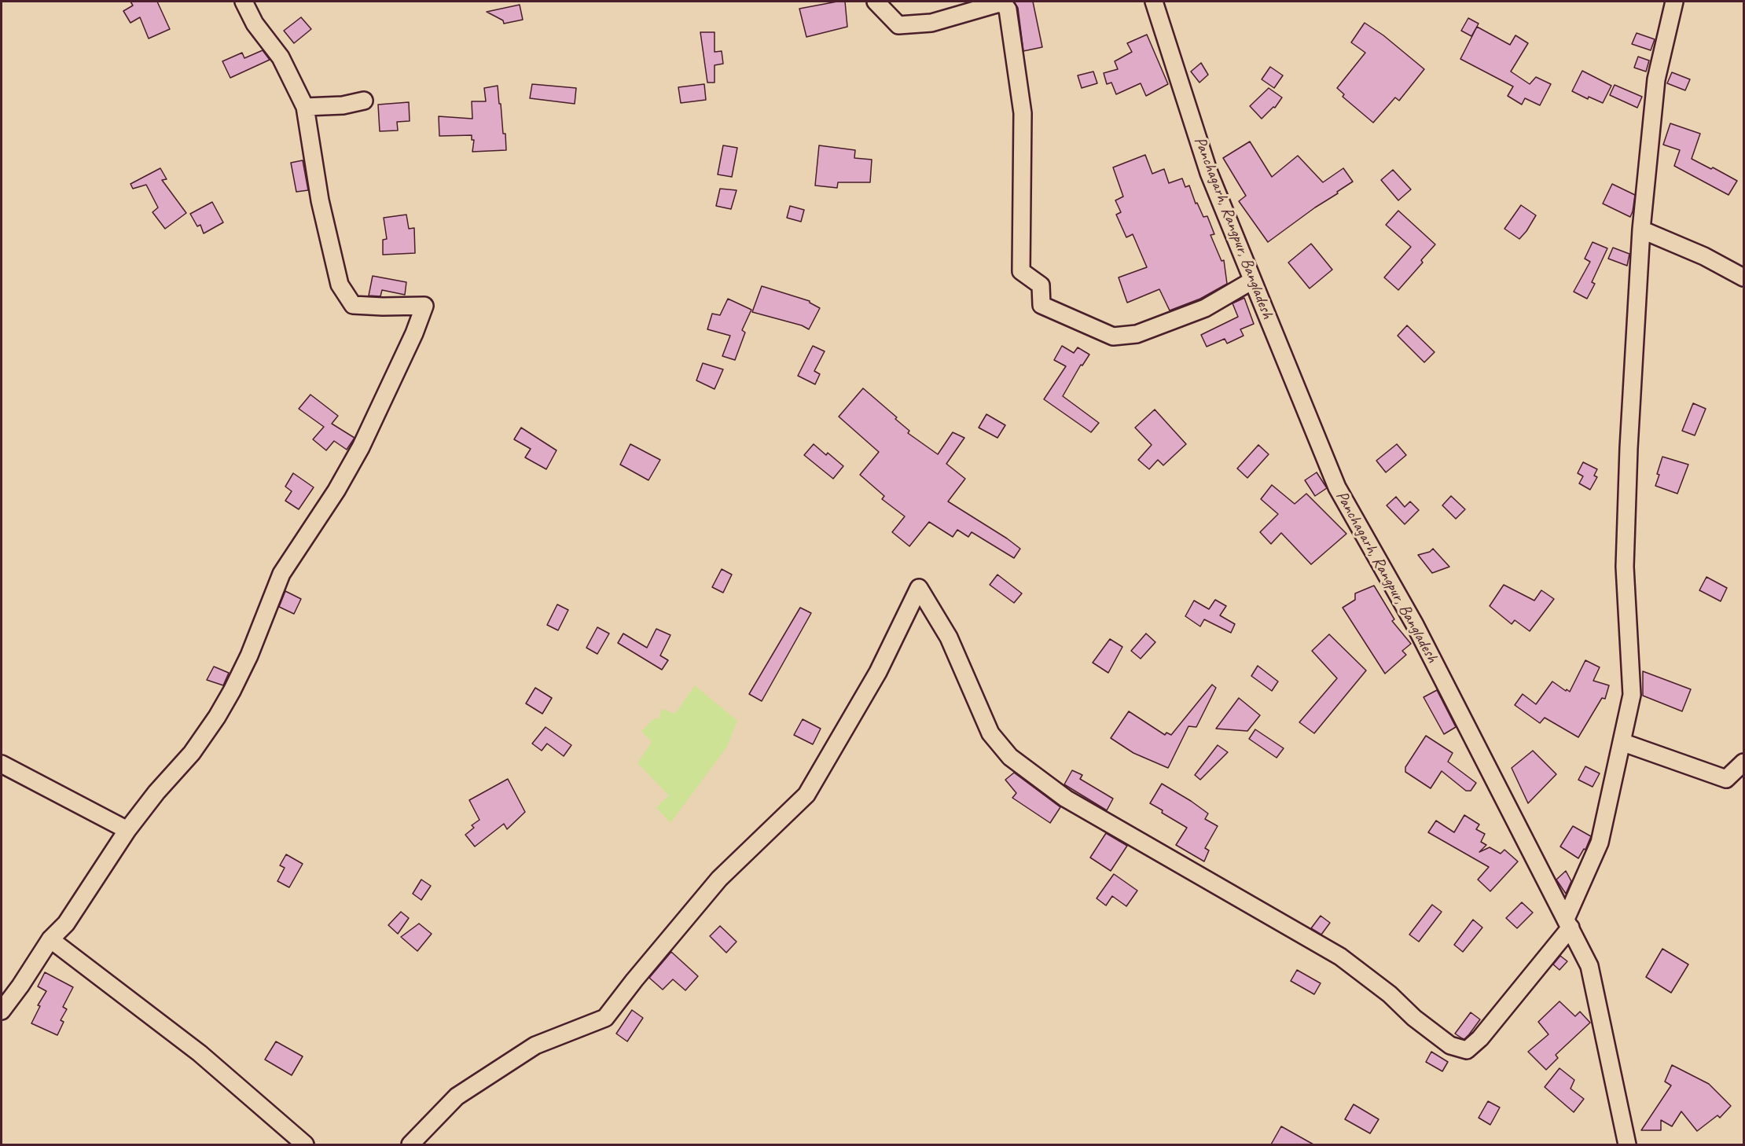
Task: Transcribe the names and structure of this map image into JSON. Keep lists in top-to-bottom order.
{
  "streets": {
    "street": ["Panchagarh, Rangpur, Bangladesh"]
  }
}
